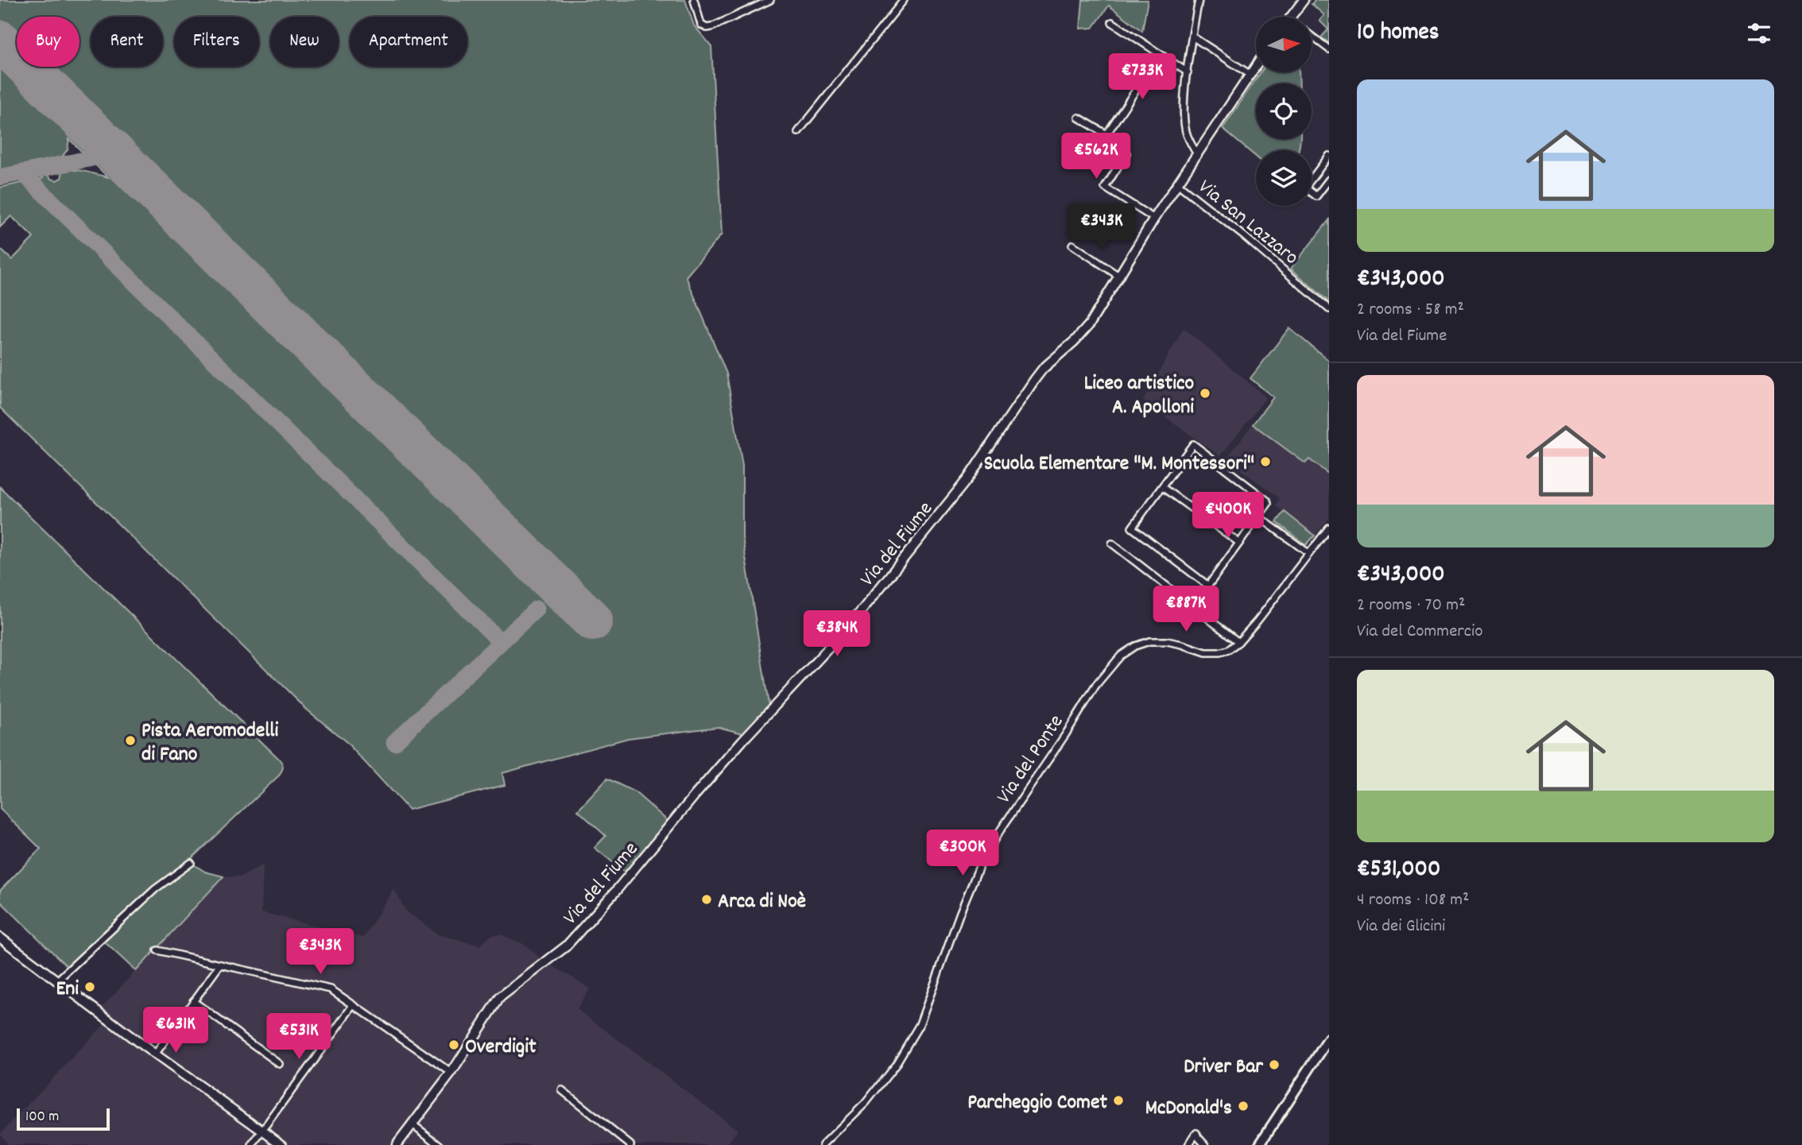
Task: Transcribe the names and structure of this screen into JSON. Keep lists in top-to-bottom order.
{
  "streets": {
    "street": ["Via San Lazzaro", "Via del Fiume", "Via del Ponte"]
  },
  "crossings": [
    ["Via San Lazzaro", "Via del Fiume"]
  ],
  "places": [
    "Liceo artistico A. Apolloni",
    "Scuola Elementare \"M. Montessori\"",
    "Pista Aeromodelli di Fano",
    "Arca di Noè",
    "Eni",
    "Overdigit",
    "Driver Bar",
    "Parcheggio Comet",
    "McDonald's"
  ],
  "scale_bar": "100 m",
  "north": "right",
  "page": {
    "heading": "10 homes",
    "chip": [
      "Buy",
      "Rent",
      "Filters",
      "New",
      "Apartment"
    ],
    "price": [
      "€733K",
      "€562K",
      "€343K",
      "€400K",
      "€887K",
      "€384K",
      "€300K",
      "€343K",
      "€631K",
      "€531K"
    ],
    "list": [
      {
        "name": "€343,000",
        "note": "2 rooms · 58 m² · Via del Fiume"
      },
      {
        "name": "€343,000",
        "note": "2 rooms · 70 m² · Via del Commercio"
      },
      {
        "name": "€531,000",
        "note": "4 rooms · 108 m² · Via dei Glicini"
      }
    ],
    "scale": "100 m"
  }
}
